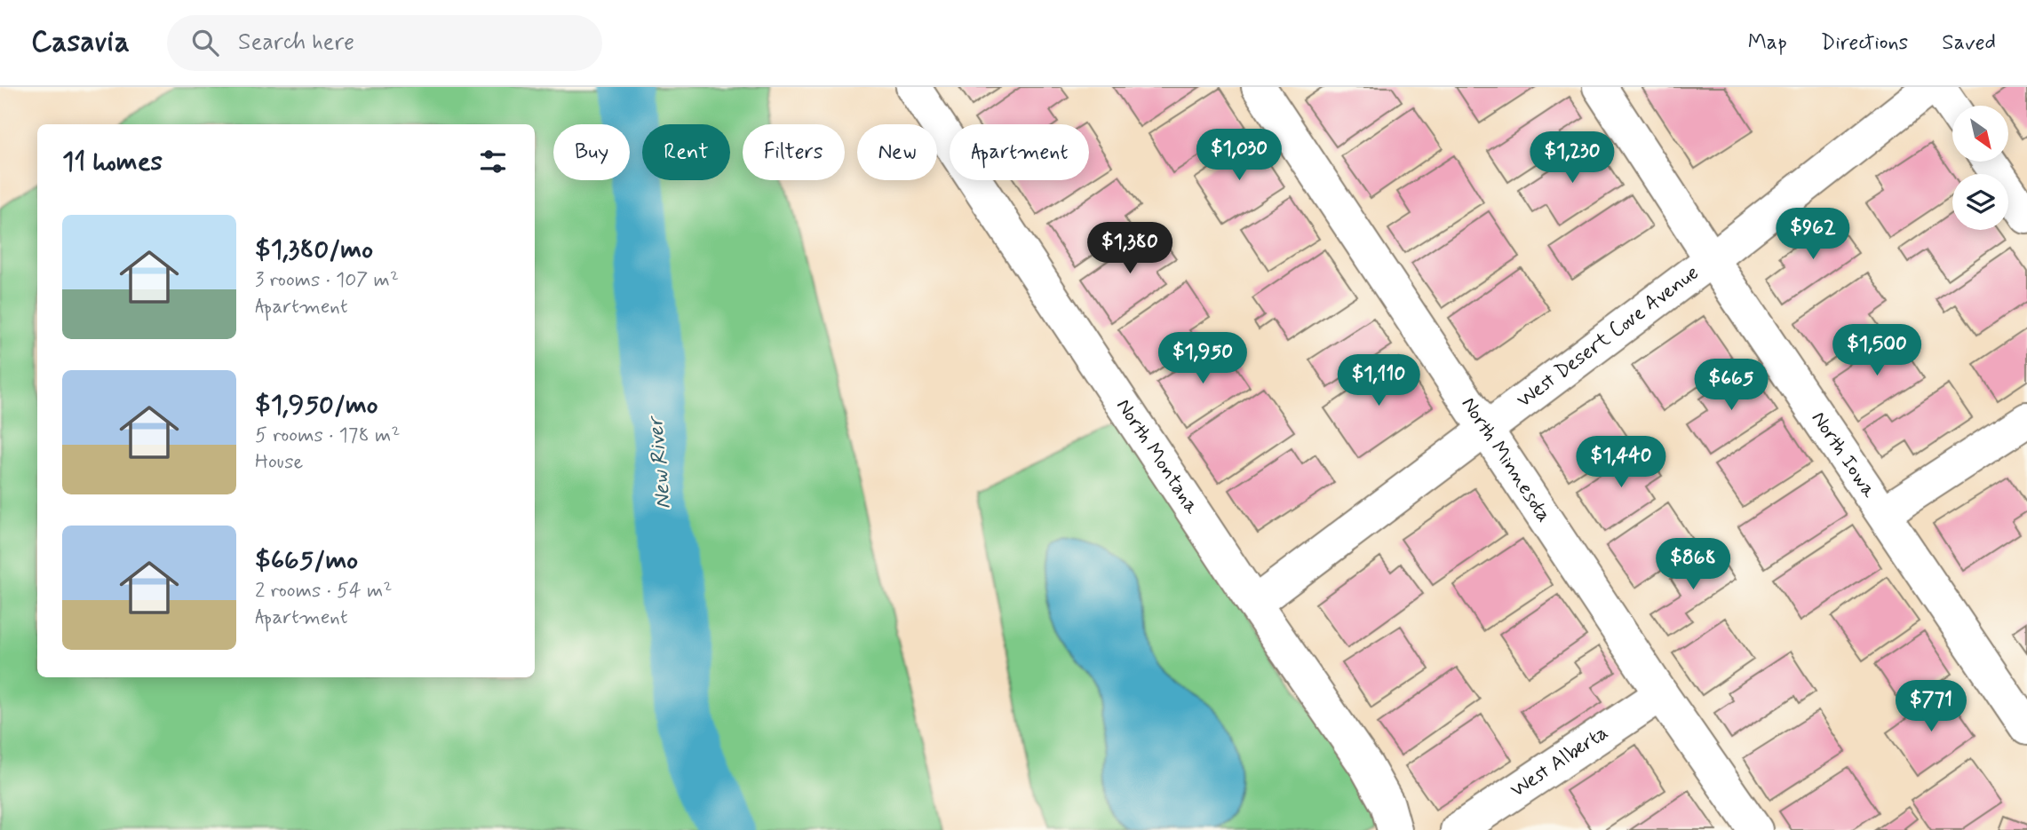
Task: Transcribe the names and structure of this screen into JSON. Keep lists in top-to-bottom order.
{
  "streets": {
    "lane": [
      "West Desert Cove Avenue",
      "North Iowa",
      "North Montana",
      "North Minnesota",
      "West Alberta"
    ]
  },
  "crossings": [
    ["West Desert Cove Avenue", "North Iowa"],
    ["West Desert Cove Avenue", "North Montana"],
    ["West Desert Cove Avenue", "North Minnesota"],
    ["North Minnesota", "West Alberta"]
  ],
  "water": ["New River"],
  "north": "bottom right",
  "page": {
    "header": "Casavia",
    "search": "Search here",
    "nav": ["Map", "Directions", "Saved"],
    "chip": [
      "Buy",
      "Rent",
      "Filters",
      "New",
      "Apartment"
    ],
    "heading": "11 homes",
    "price": [
      "$1,030",
      "$1,230",
      "$962",
      "$1,380",
      "$1,500",
      "$1,950",
      "$1,110",
      "$665",
      "$1,440",
      "$868",
      "$771"
    ],
    "list": [
      {
        "name": "$1,380/mo",
        "note": "3 rooms · 107 m² · Apartment"
      },
      {
        "name": "$1,950/mo",
        "note": "5 rooms · 178 m² · House"
      },
      {
        "name": "$665/mo",
        "note": "2 rooms · 54 m² · Apartment"
      }
    ]
  }
}
